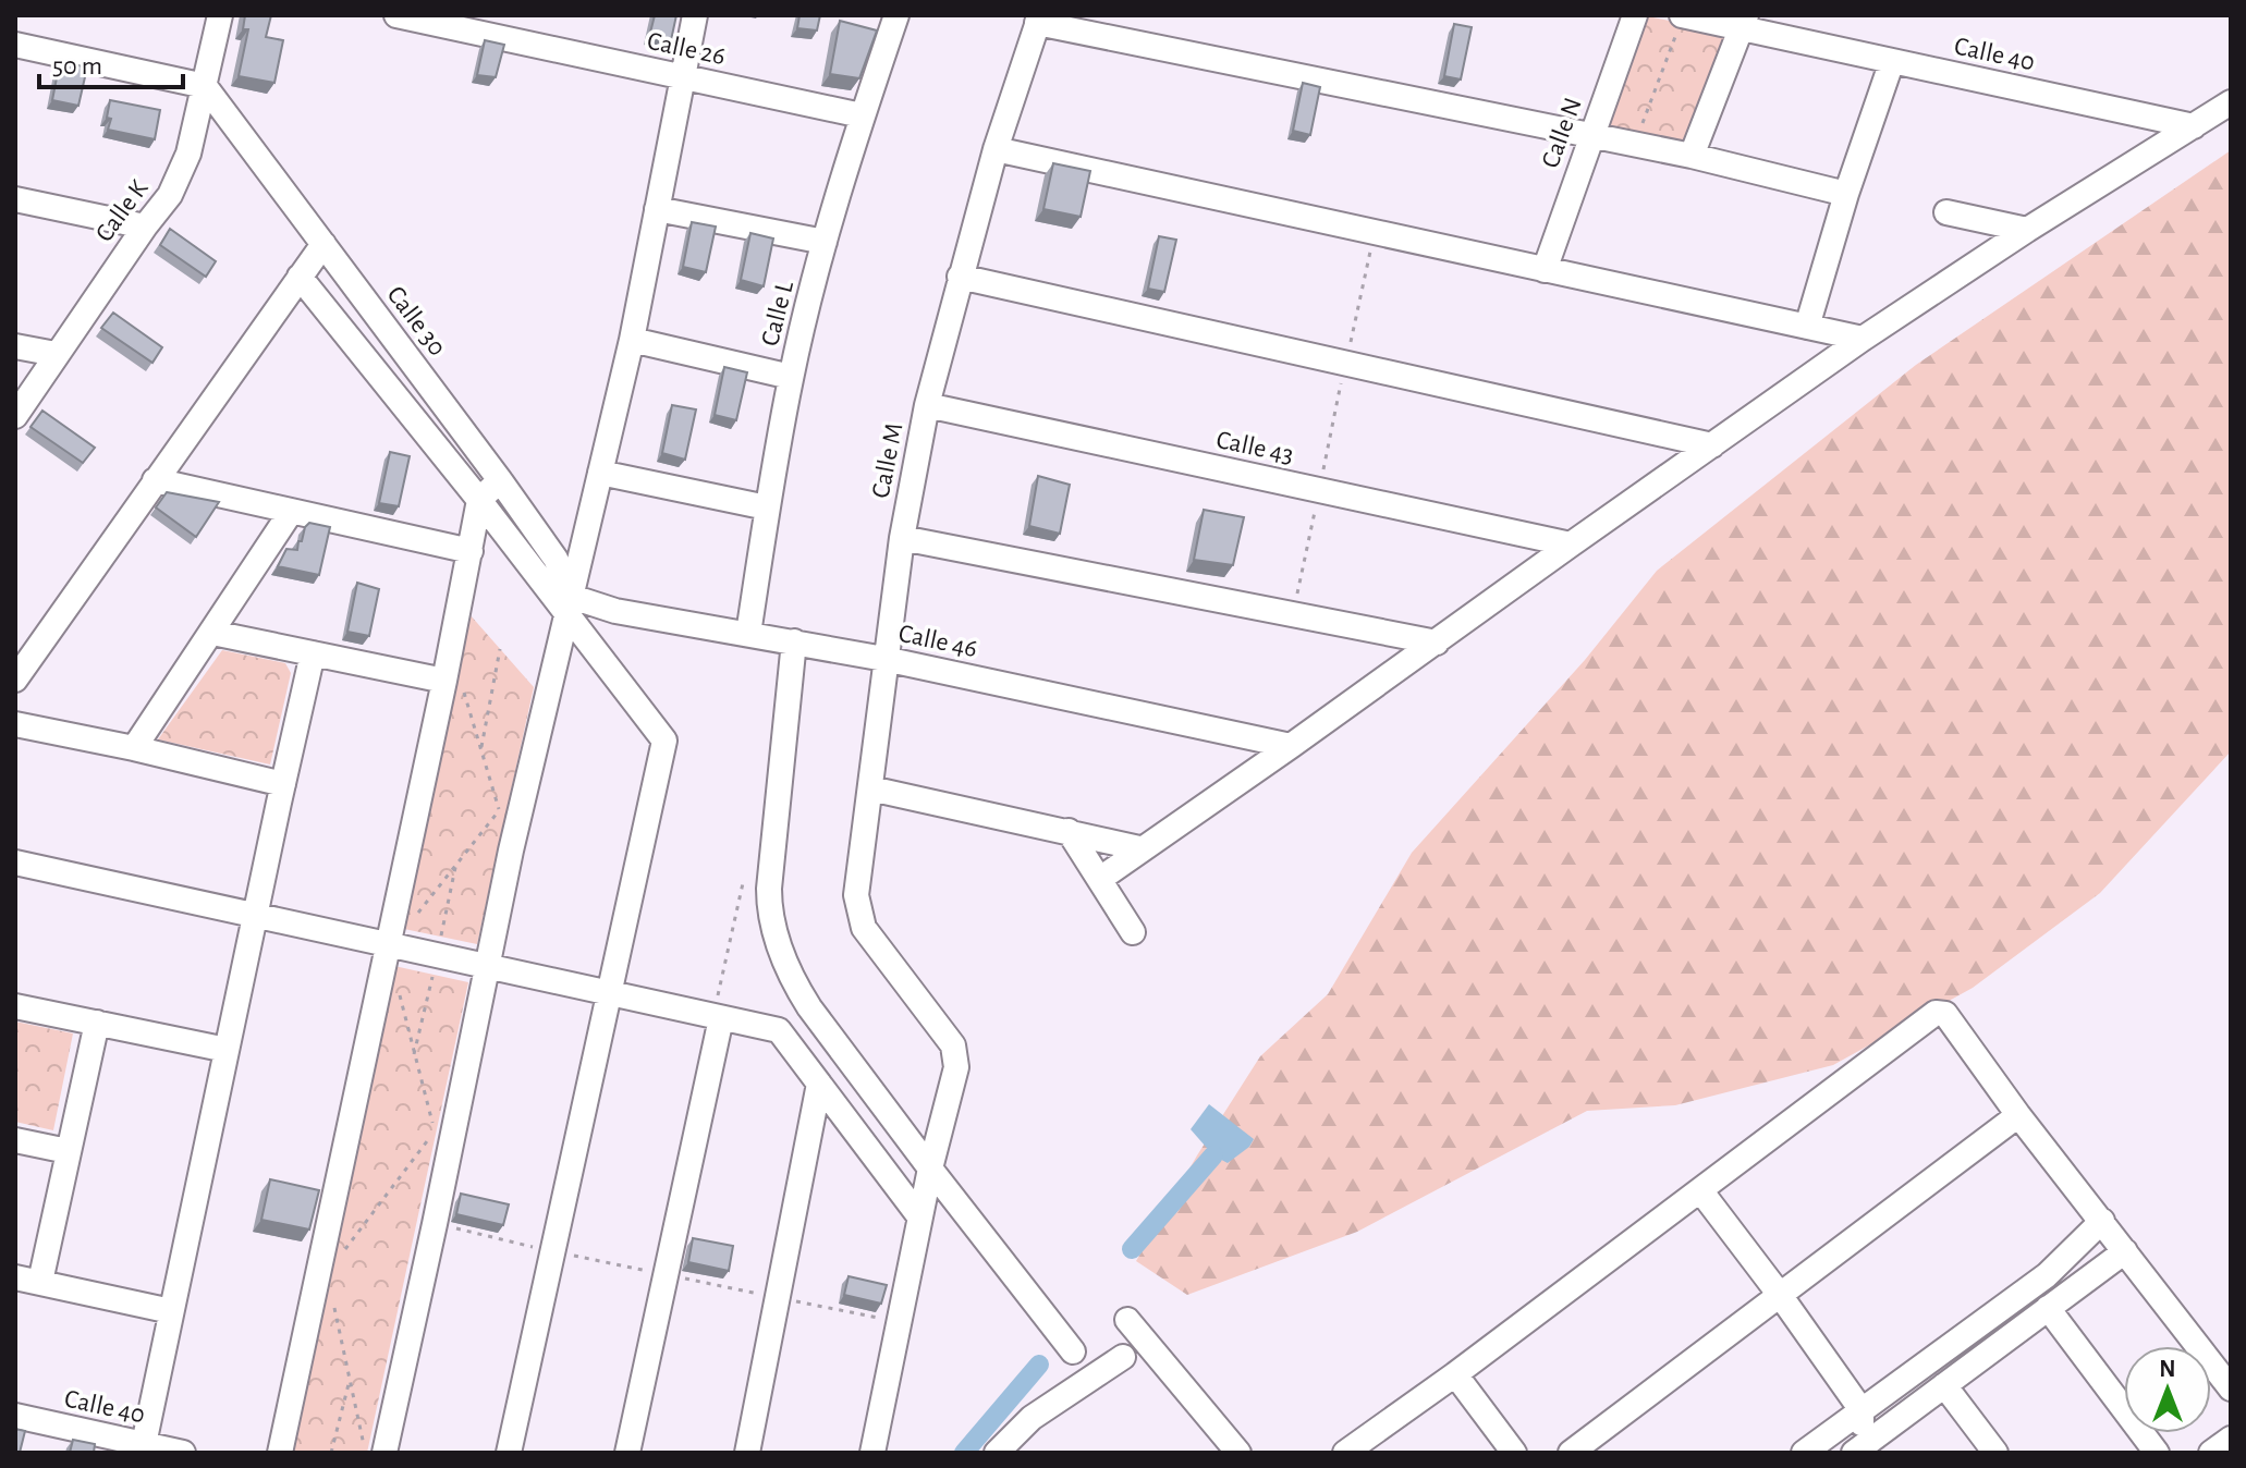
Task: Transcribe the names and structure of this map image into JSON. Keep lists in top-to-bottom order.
{
  "streets": {
    "street": [
      "Calle 26",
      "Calle 40",
      "Calle N",
      "Calle K",
      "Calle L",
      "Calle 30",
      "Calle 43",
      "Calle M",
      "Calle 46"
    ]
  },
  "crossings": [
    ["Calle 26", "Calle L"],
    ["Calle K", "Calle 30"],
    ["Calle L", "Calle 46"],
    ["Calle 30", "Calle 46"],
    ["Calle 43", "Calle M"],
    ["Calle M", "Calle 46"]
  ],
  "scale_bar": "50 m",
  "north": "top"
}
